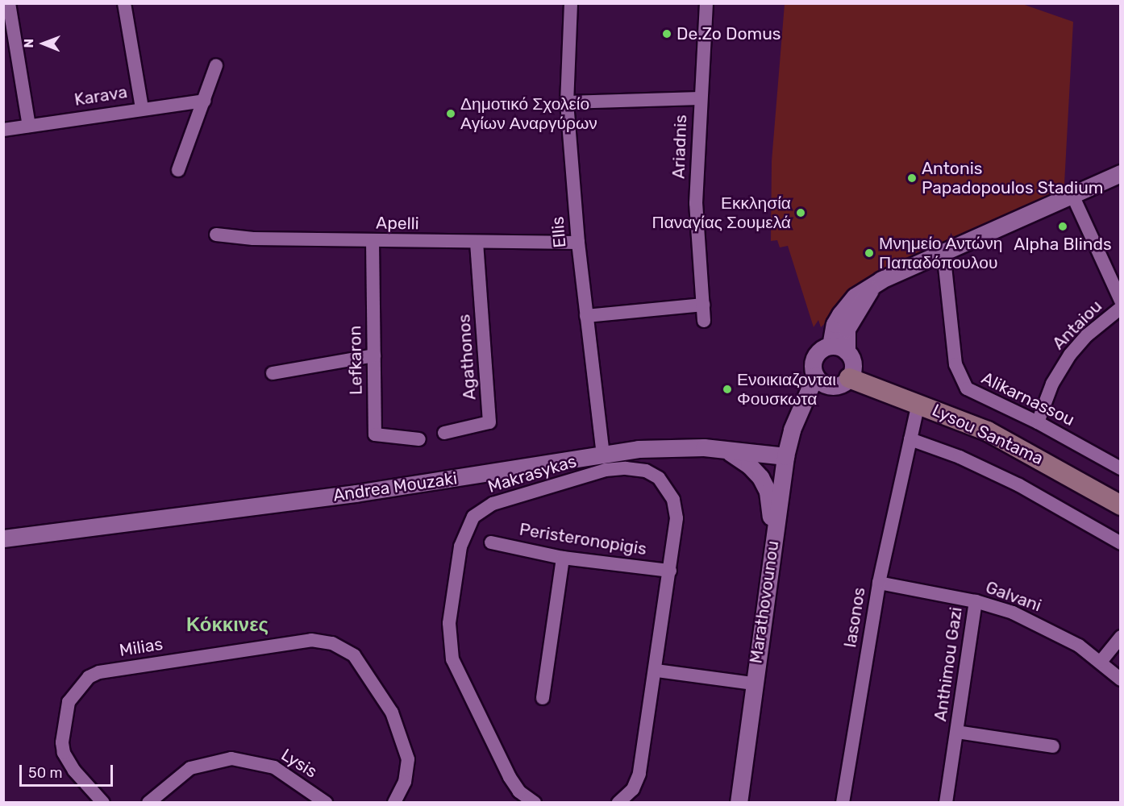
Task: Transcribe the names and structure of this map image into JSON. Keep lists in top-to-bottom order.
{
  "streets": {
    "main road": ["Lysou Santama"],
    "street": [
      "Karava",
      "Ariadnis",
      "Apelli",
      "Ellis",
      "Antaiou",
      "Agathonos",
      "Lefkaron",
      "Alikarnassou",
      "Makrasykas",
      "Andrea Mouzaki",
      "Peristeronopigis",
      "Galvani",
      "Marathovounou",
      "Iasonos",
      "Milias",
      "Anthimou Gazi",
      "Lysis"
    ]
  },
  "crossings": [
    ["Apelli", "Ellis"],
    ["Apelli", "Agathonos"],
    ["Apelli", "Lefkaron"],
    ["Ellis", "Andrea Mouzaki"],
    ["Antaiou", "Alikarnassou"],
    ["Lysou Santama", "Marathovounou"],
    ["Lysou Santama", "Iasonos"],
    ["Makrasykas", "Peristeronopigis"],
    ["Andrea Mouzaki", "Marathovounou"],
    ["Galvani", "Iasonos"],
    ["Galvani", "Anthimou Gazi"]
  ],
  "districts": ["Κόκκινες"],
  "places": [
    "De.Zo Domus",
    "Δημοτικό Σχολείο Αγίων Αναργύρων",
    "Antonis Papadopoulos Stadium",
    "Εκκλησία Παναγίας Σουμελά",
    "Alpha Blinds",
    "Μνημείο Αντώνη Παπαδόπουλου",
    "Ενοικιαζονται Φουσκωτα"
  ],
  "scale_bar": "50 m",
  "north": "left"
}
